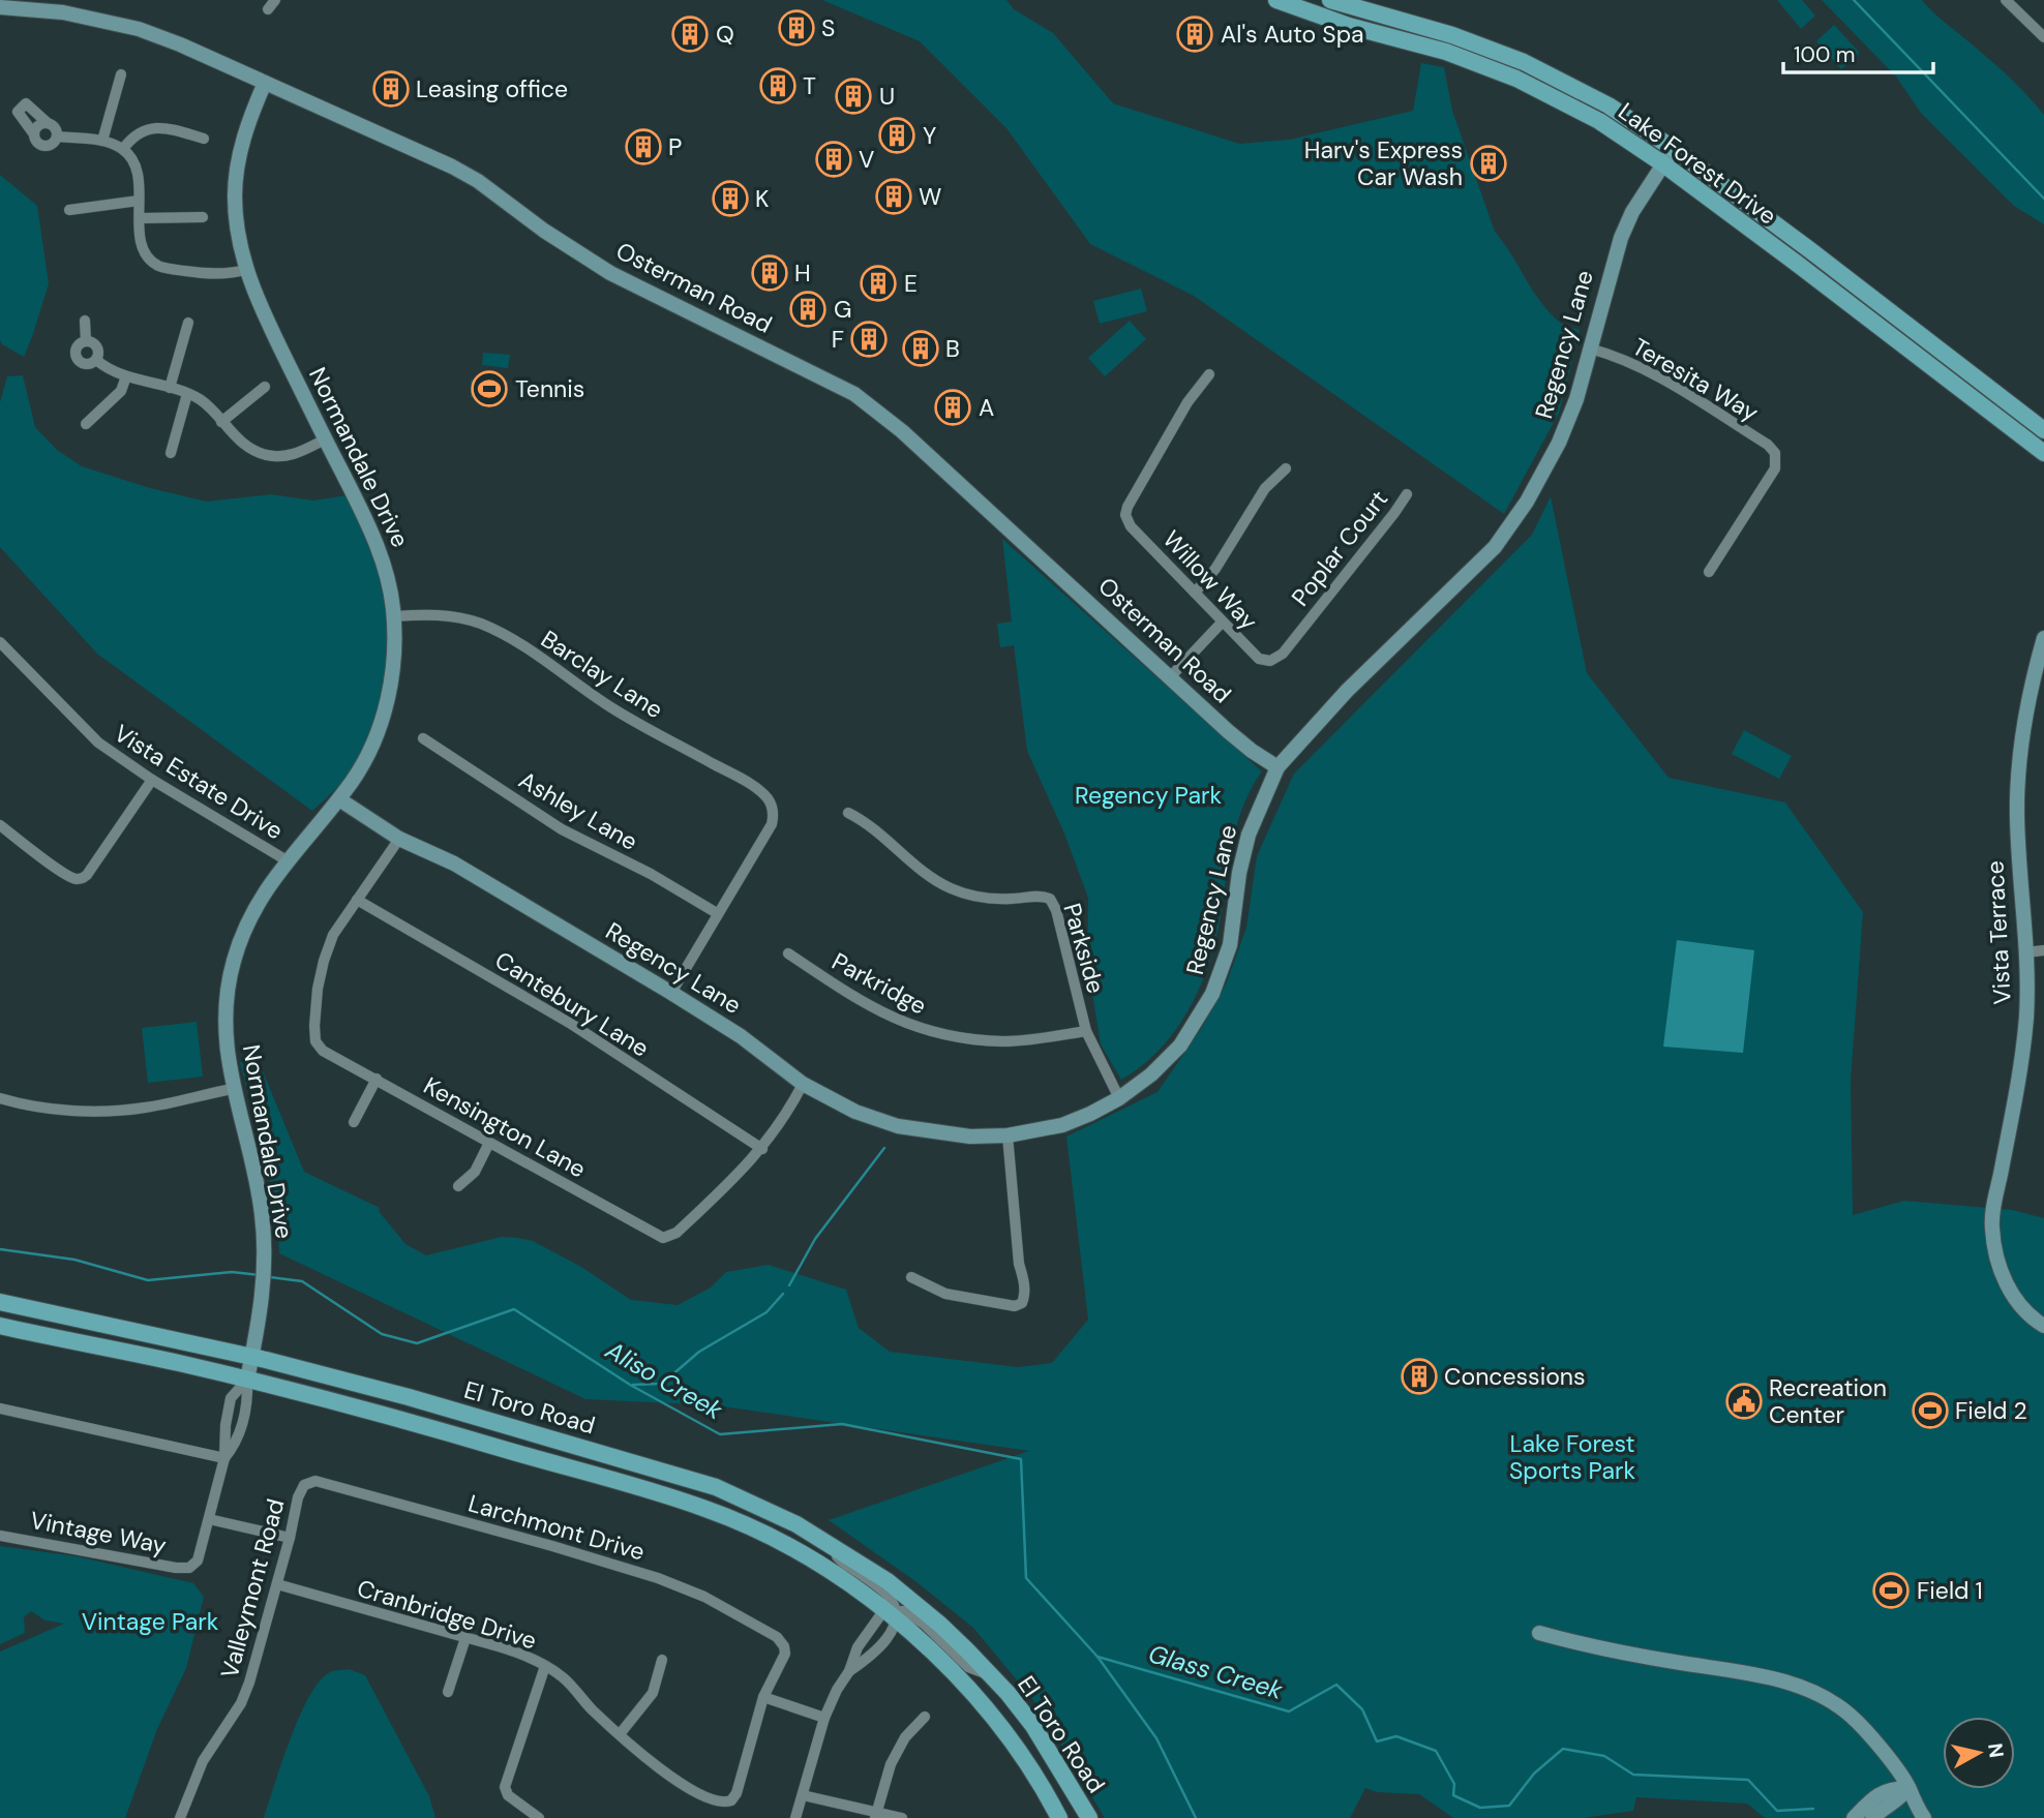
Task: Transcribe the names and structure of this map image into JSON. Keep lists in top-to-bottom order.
{
  "streets": {
    "main road": ["Lake Forest Drive", "El Toro Road"],
    "street": [
      "Osterman Road",
      "Regency Lane",
      "Teresita Way",
      "Normandale Drive",
      "Poplar Court",
      "Willow Way",
      "Barclay Lane",
      "Vista Estate Drive",
      "Ashley Lane",
      "Vista Terrace",
      "Parkside",
      "Parkridge",
      "Cantebury Lane",
      "Kensington Lane",
      "Larchmont Drive",
      "Vintage Way",
      "Valleymont Road",
      "Cranbridge Drive"
    ]
  },
  "crossings": [
    ["Lake Forest Drive", "Regency Lane"],
    ["Osterman Road", "Regency Lane"],
    ["Osterman Road", "Normandale Drive"],
    ["Regency Lane", "Teresita Way"],
    ["Regency Lane", "Normandale Drive"],
    ["Regency Lane", "Parkside"],
    ["Normandale Drive", "Barclay Lane"],
    ["Normandale Drive", "Vista Estate Drive"],
    ["Normandale Drive", "El Toro Road"],
    ["Normandale Drive", "Vintage Way"],
    ["Poplar Court", "Willow Way"],
    ["Barclay Lane", "Ashley Lane"],
    ["Parkside", "Parkridge"],
    ["Cantebury Lane", "Kensington Lane"],
    ["Larchmont Drive", "Valleymont Road"],
    ["Larchmont Drive", "Cranbridge Drive"],
    ["Valleymont Road", "Cranbridge Drive"]
  ],
  "water": ["Aliso Creek", "Glass Creek"],
  "parks": ["Regency Park", "Lake Forest Sports Park", "Vintage Park"],
  "places": {
    "building": [
      "S",
      "Q",
      "Al's Auto Spa",
      "T",
      "Leasing office",
      "U",
      "Y",
      "P",
      "V",
      "Harv's Express Car Wash",
      "W",
      "K",
      "H",
      "E",
      "G",
      "F",
      "B",
      "A",
      "Concessions"
    ],
    "sports": ["Tennis", "Field 2", "Field 1"],
    "public building": ["Recreation Center"]
  },
  "scale_bar": "100 m",
  "north": "right"
}
